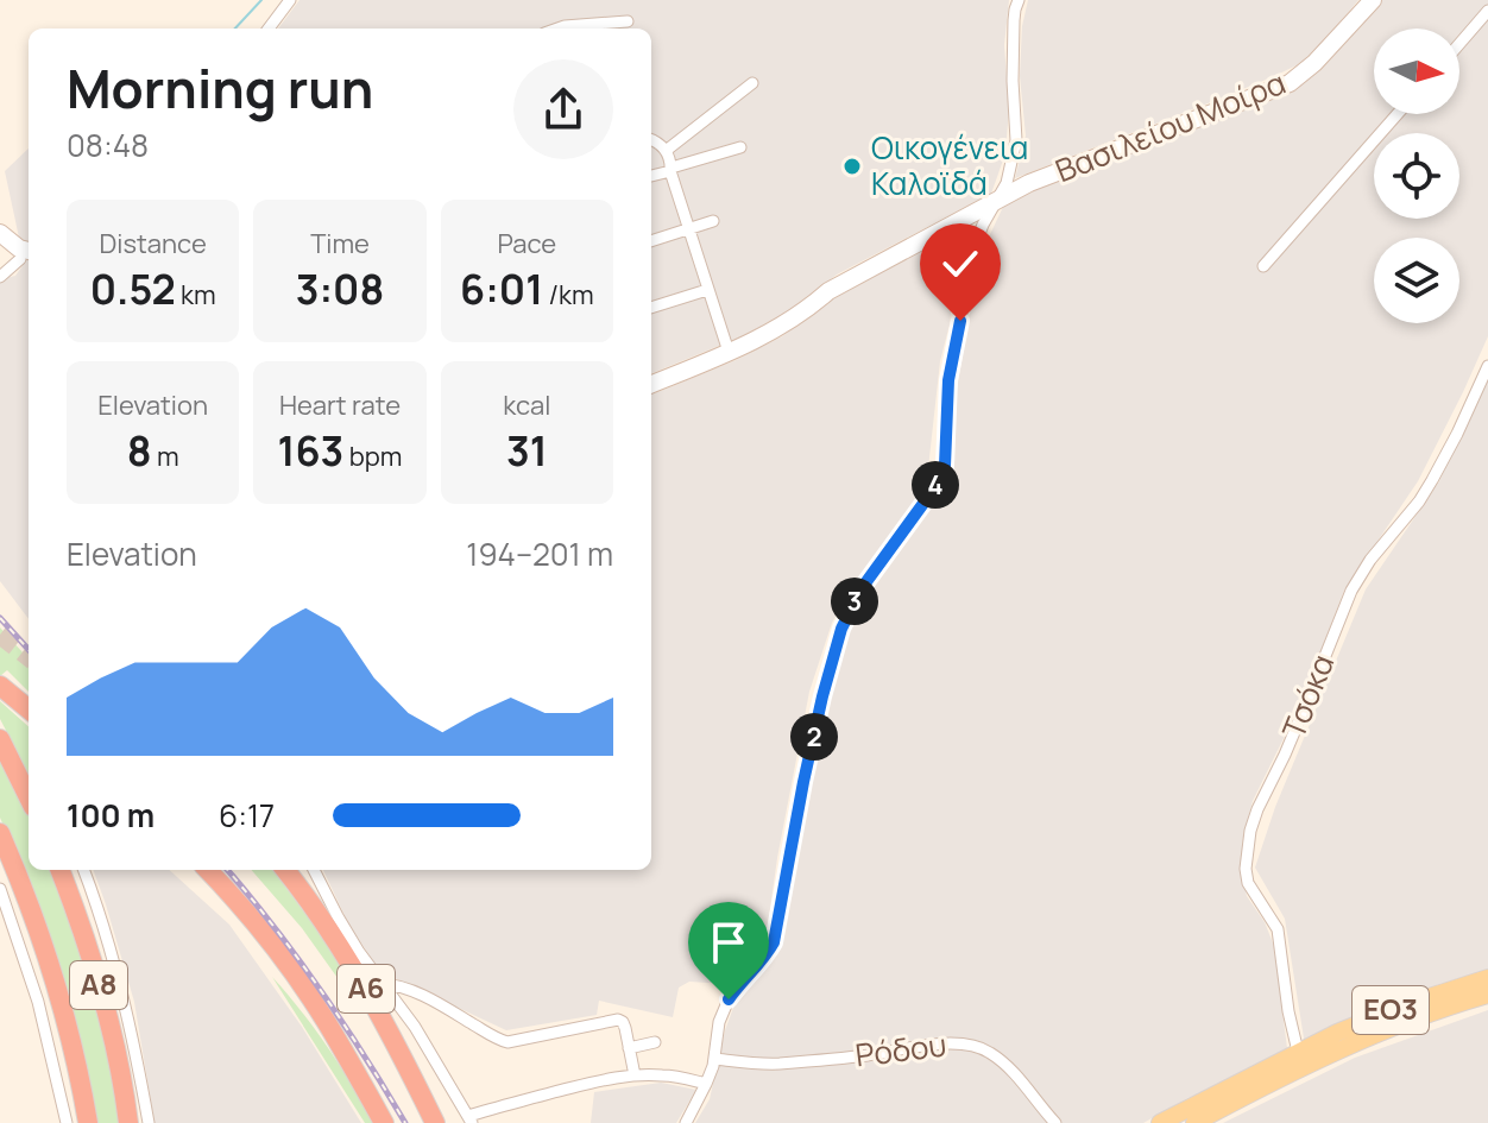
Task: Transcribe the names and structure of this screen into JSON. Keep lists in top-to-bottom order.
{
  "streets": {
    "highway": ["Α8", "Α6"],
    "main road": ["ΕΟ3"],
    "street": ["Βασιλείου Μοίρα", "Τσόκα", "Ρόδου"]
  },
  "crossings": [
    ["Τσόκα", "ΕΟ3"]
  ],
  "places": ["Οικογένεια Καλοϊδά"],
  "north": "right",
  "page": {
    "heading": ["Morning run", "08:48"],
    "stats": [
      ["Distance", "0.52 km"],
      ["Time", "3:08"],
      ["Pace", "6:01 /km"],
      ["Elevation", "8 m"],
      ["Heart rate", "163 bpm"],
      ["kcal", "31"]
    ],
    "pins": ["4", "3", "2"],
    "chart": ["Elevation", "194–201 m"],
    "list": [
      {
        "name": "100 m",
        "note": "6:17"
      }
    ]
  }
}
